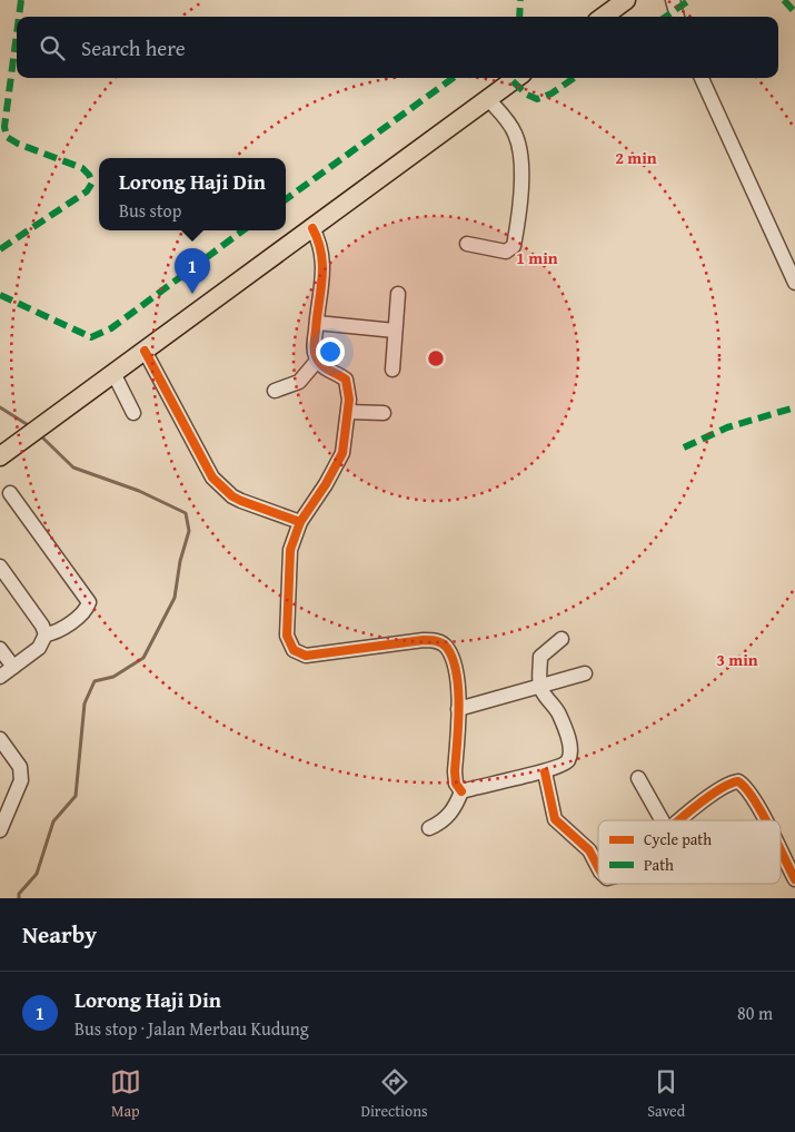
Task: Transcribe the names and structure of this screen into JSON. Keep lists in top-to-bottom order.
{
  "legend": ["Cycle path", "Path"],
  "page": {
    "search": "Search here",
    "popup": ["Lorong Haji Din", "Bus stop"],
    "pins": "1",
    "heading": "Nearby",
    "list": [
      {
        "mark": "1",
        "name": "Lorong Haji Din",
        "note": "Bus stop · Jalan Merbau Kudung",
        "value": "80 m"
      }
    ],
    "nav": ["Map", "Directions", "Saved"]
  },
  "rings": ["2 min", "1 min", "3 min"]
}
